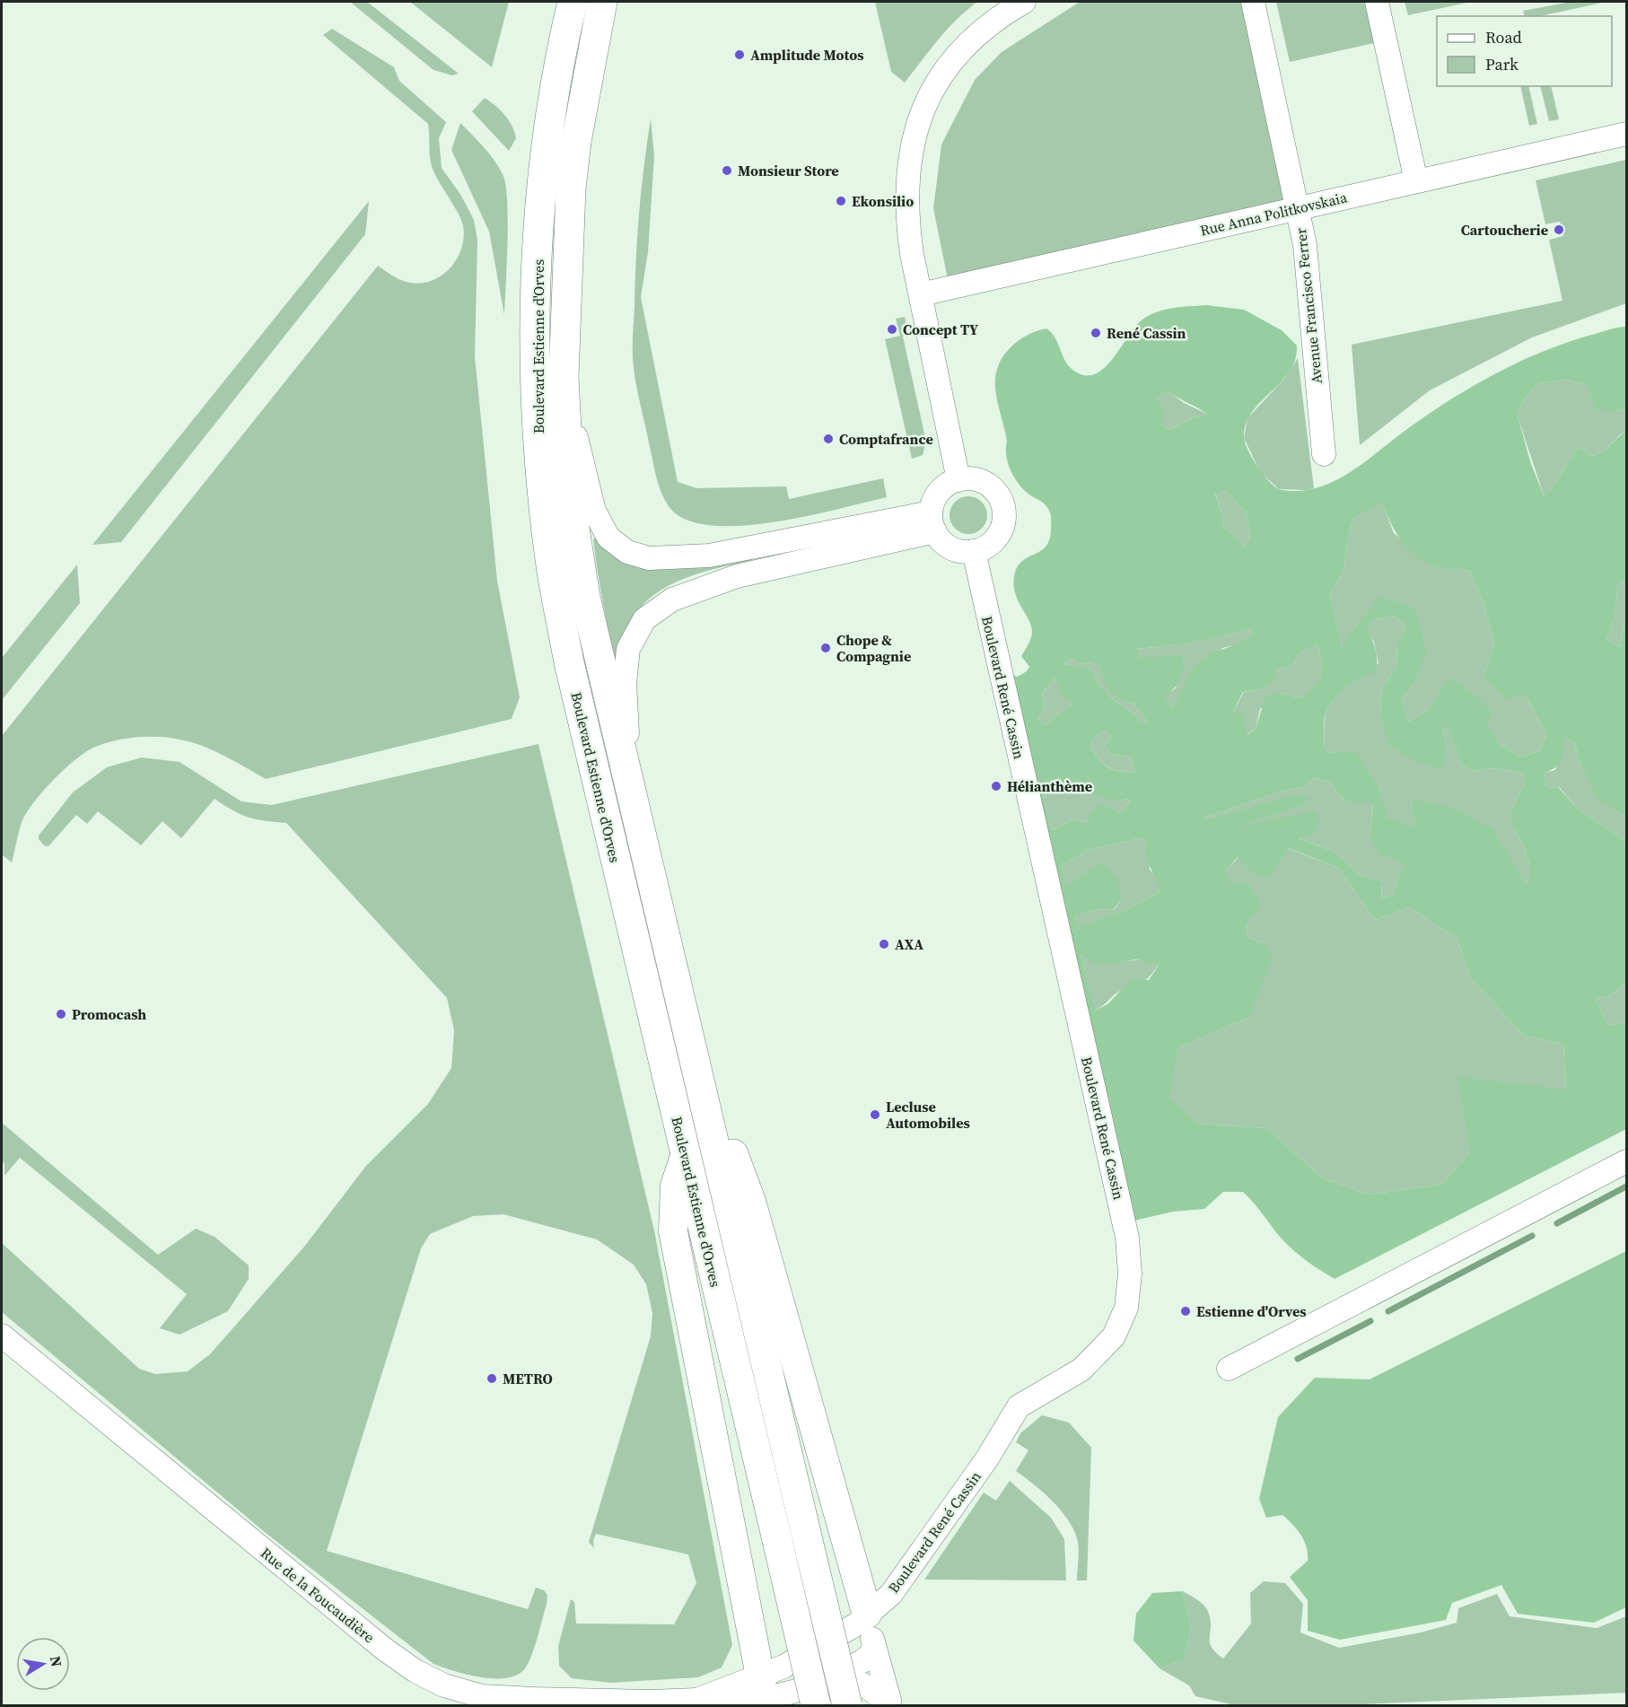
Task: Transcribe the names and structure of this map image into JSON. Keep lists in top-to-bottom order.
{
  "streets": {
    "main road": ["Boulevard Estienne d'Orves"],
    "street": [
      "Rue Anna Politkovskaia",
      "Avenue Francisco Ferrer",
      "Boulevard René Cassin",
      "Rue de la Foucaudière"
    ]
  },
  "crossings": [
    ["Rue Anna Politkovskaia", "Avenue Francisco Ferrer"],
    ["Boulevard Estienne d'Orves", "Rue de la Foucaudière"],
    ["Boulevard René Cassin", "Rue de la Foucaudière"]
  ],
  "places": [
    "Amplitude Motos",
    "Monsieur Store",
    "Ekonsilio",
    "Cartoucherie",
    "Concept TY",
    "René Cassin",
    "Comptafrance",
    "Chope & Compagnie",
    "Hélianthème",
    "AXA",
    "Promocash",
    "Lecluse Automobiles",
    "Estienne d'Orves",
    "METRO"
  ],
  "legend": ["Road", "Park"],
  "north": "right"
}
